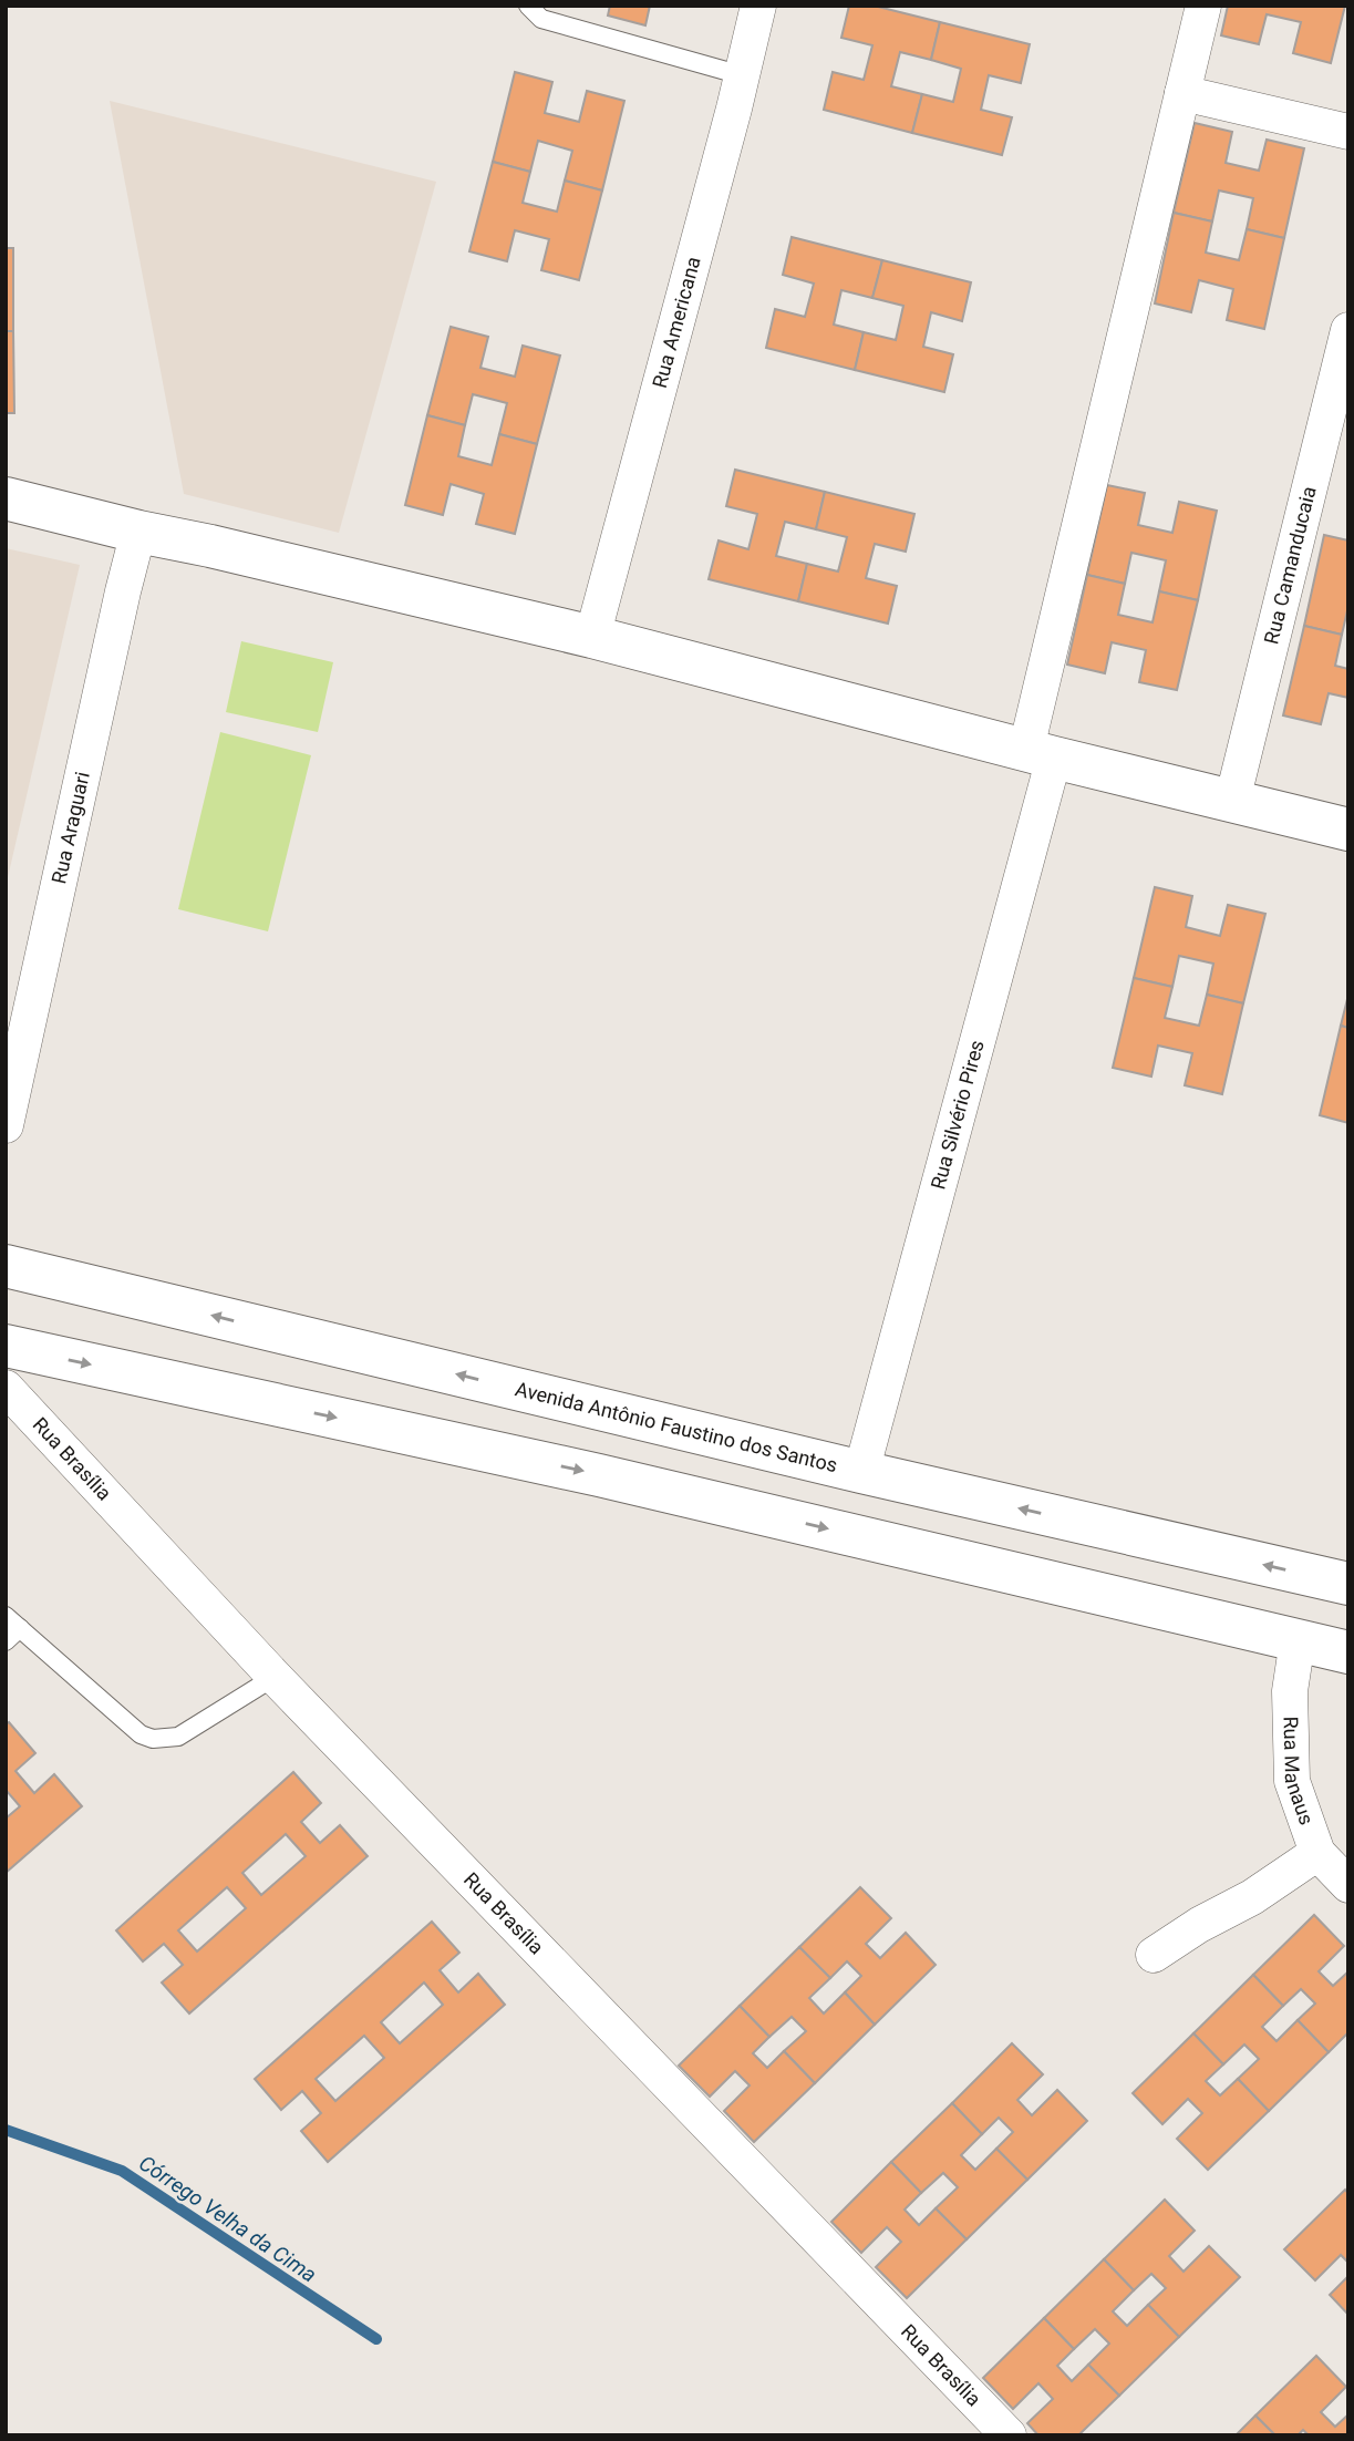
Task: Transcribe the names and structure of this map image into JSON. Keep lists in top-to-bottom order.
{
  "streets": {
    "main road": ["Avenida Antônio Faustino dos Santos"],
    "street": [
      "Rua Americana",
      "Rua Camanducaia",
      "Rua Araguari",
      "Rua Silvério Pires",
      "Rua Brasília",
      "Rua Manaus"
    ]
  },
  "crossings": [
    ["Rua Silvério Pires", "Avenida Antônio Faustino dos Santos"]
  ],
  "water": ["Córrego Velha da Cima"]
}
